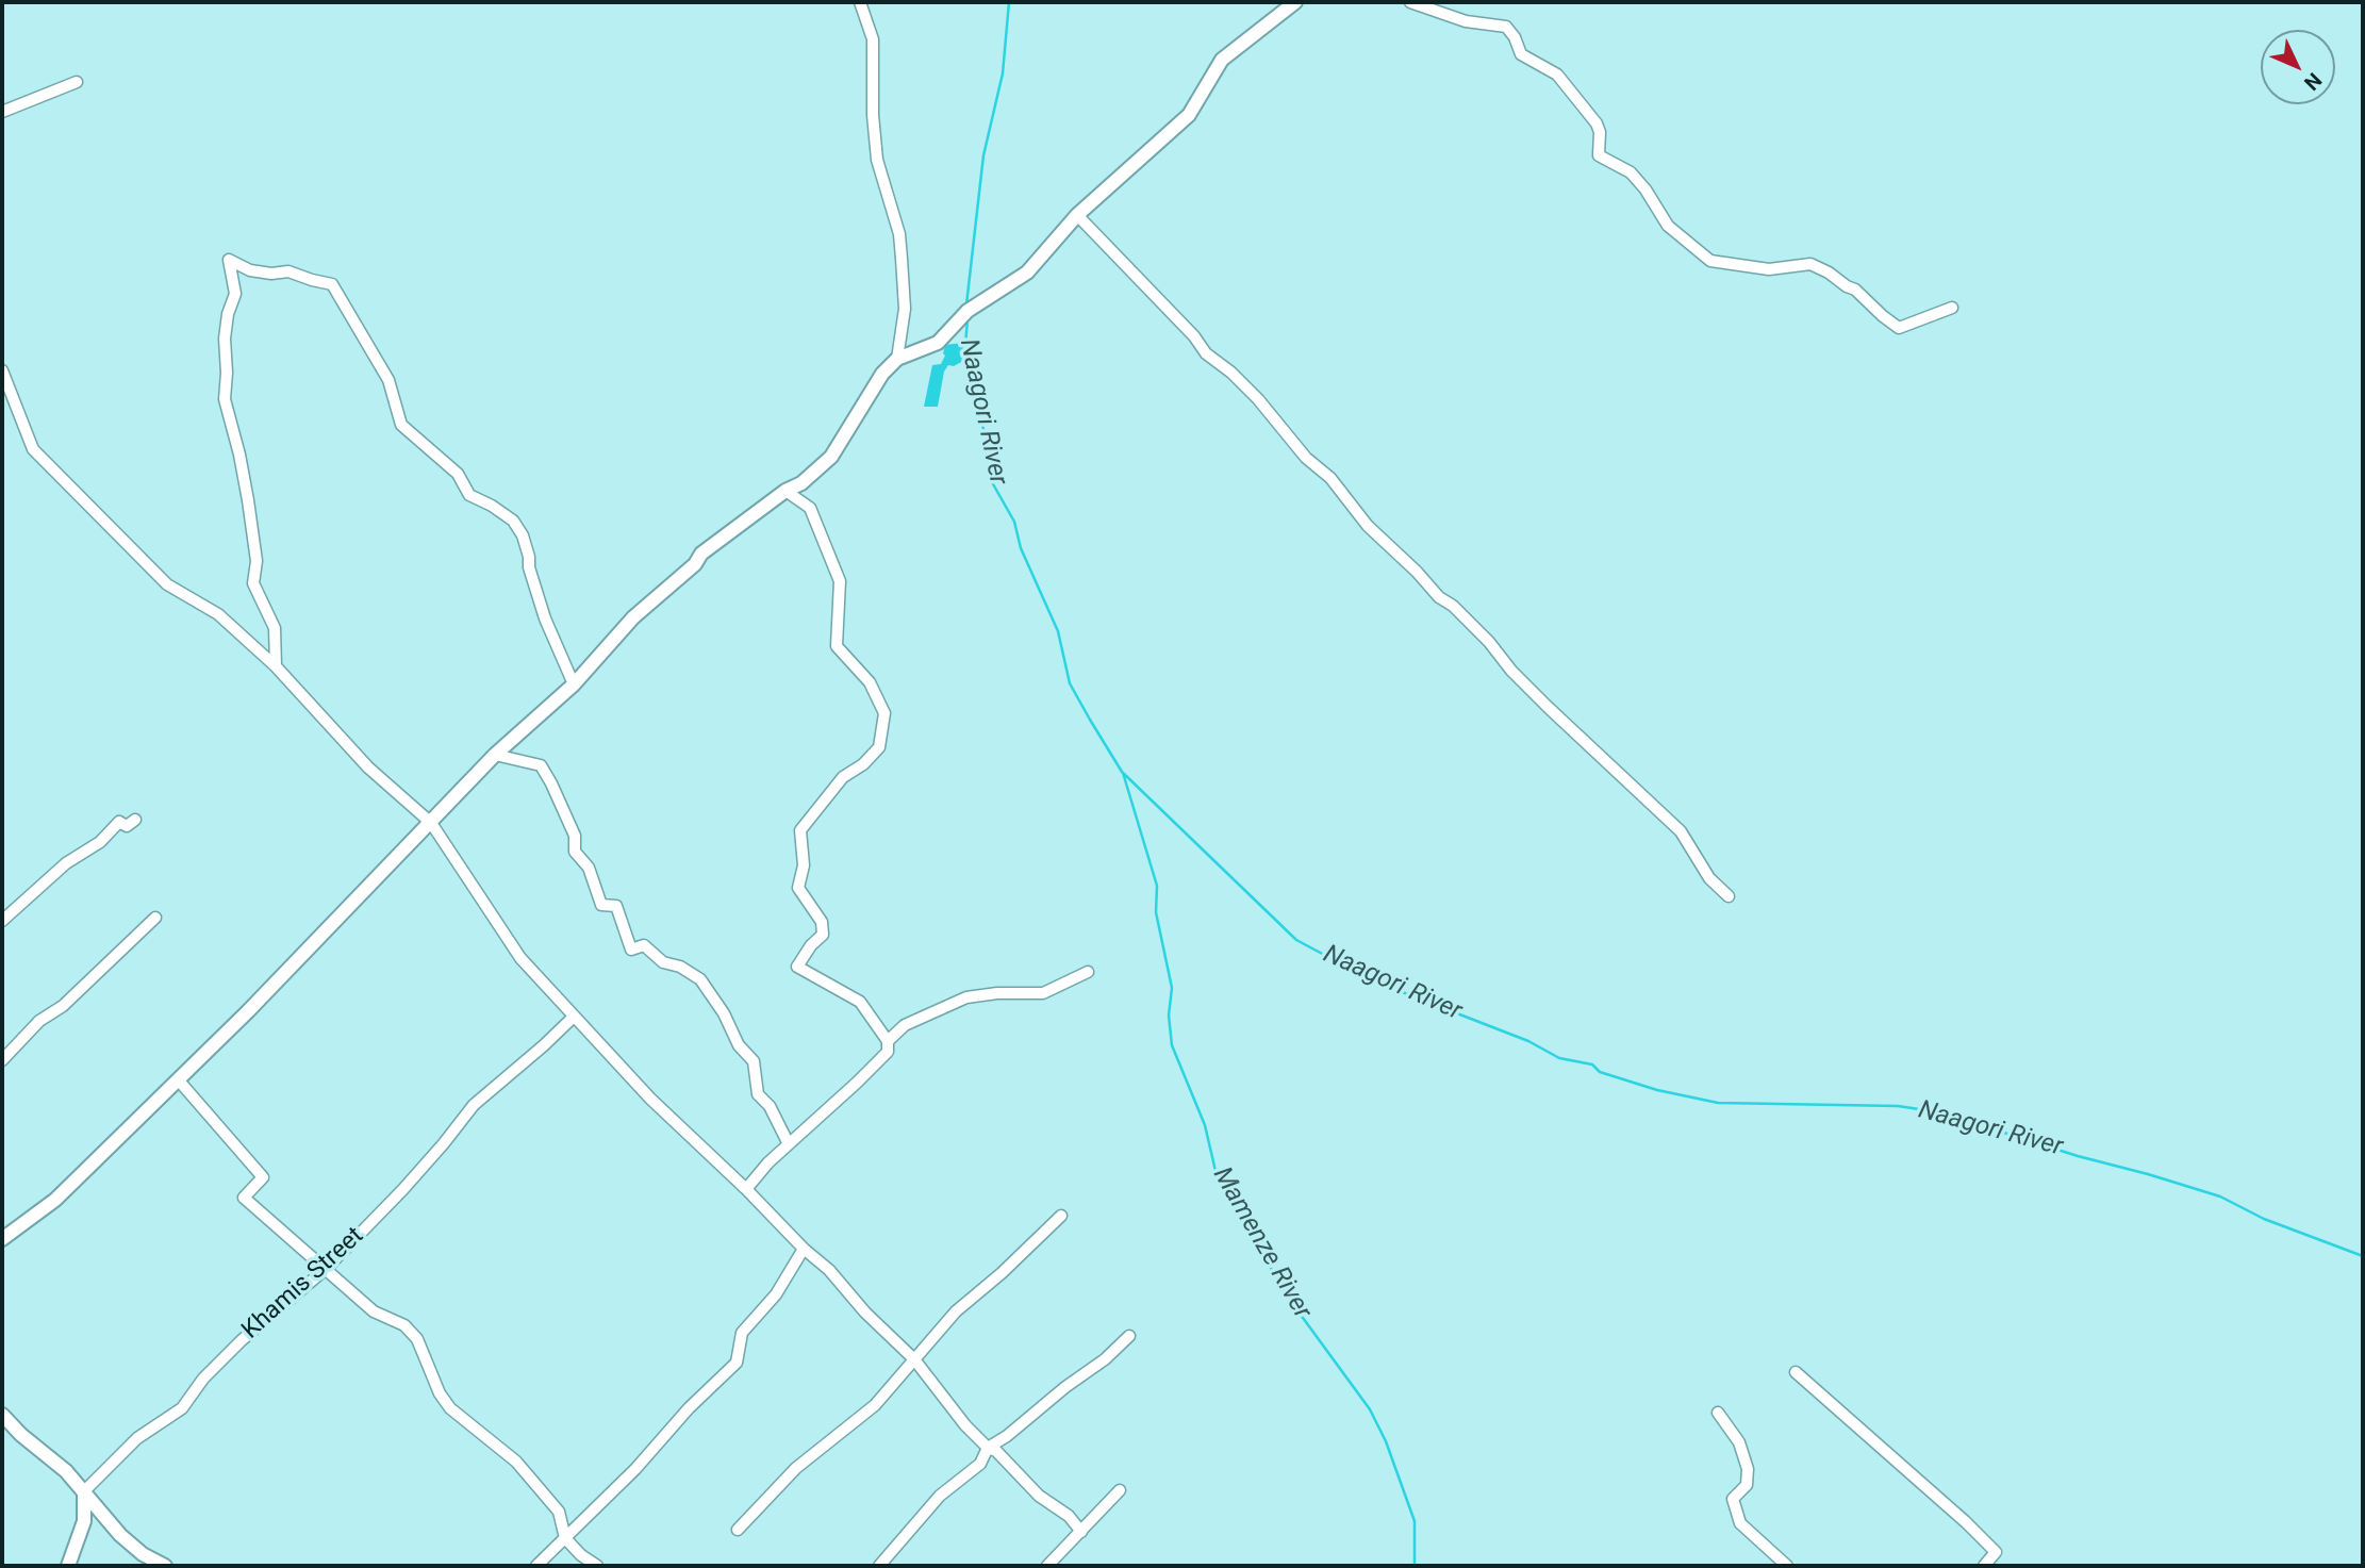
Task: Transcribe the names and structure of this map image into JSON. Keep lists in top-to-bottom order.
{
  "streets": {
    "street": ["Khamis Street"]
  },
  "water": ["Naagori River", "Mamenze River"],
  "north": "bottom right"
}
